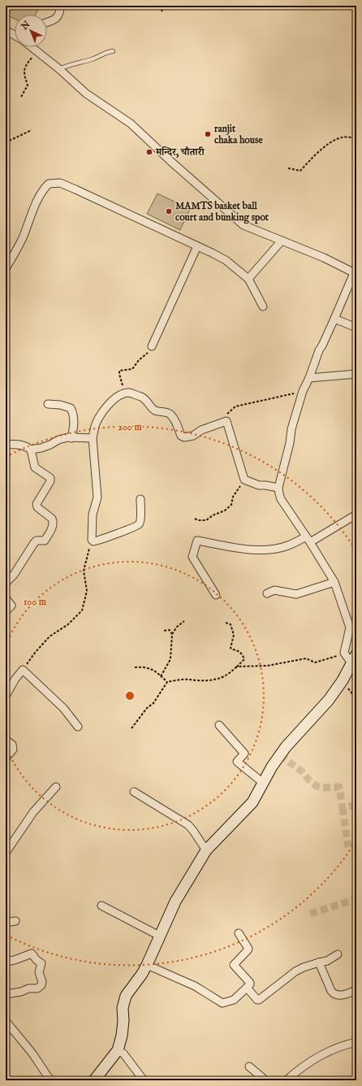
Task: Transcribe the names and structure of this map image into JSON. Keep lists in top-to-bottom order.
{
  "places": ["ranjit chaka house", "मन्दिर, चौतारी", "MAMTS basket ball court and bunking spot"],
  "north": "top left",
  "rings": ["200 m", "100 m"]
}
